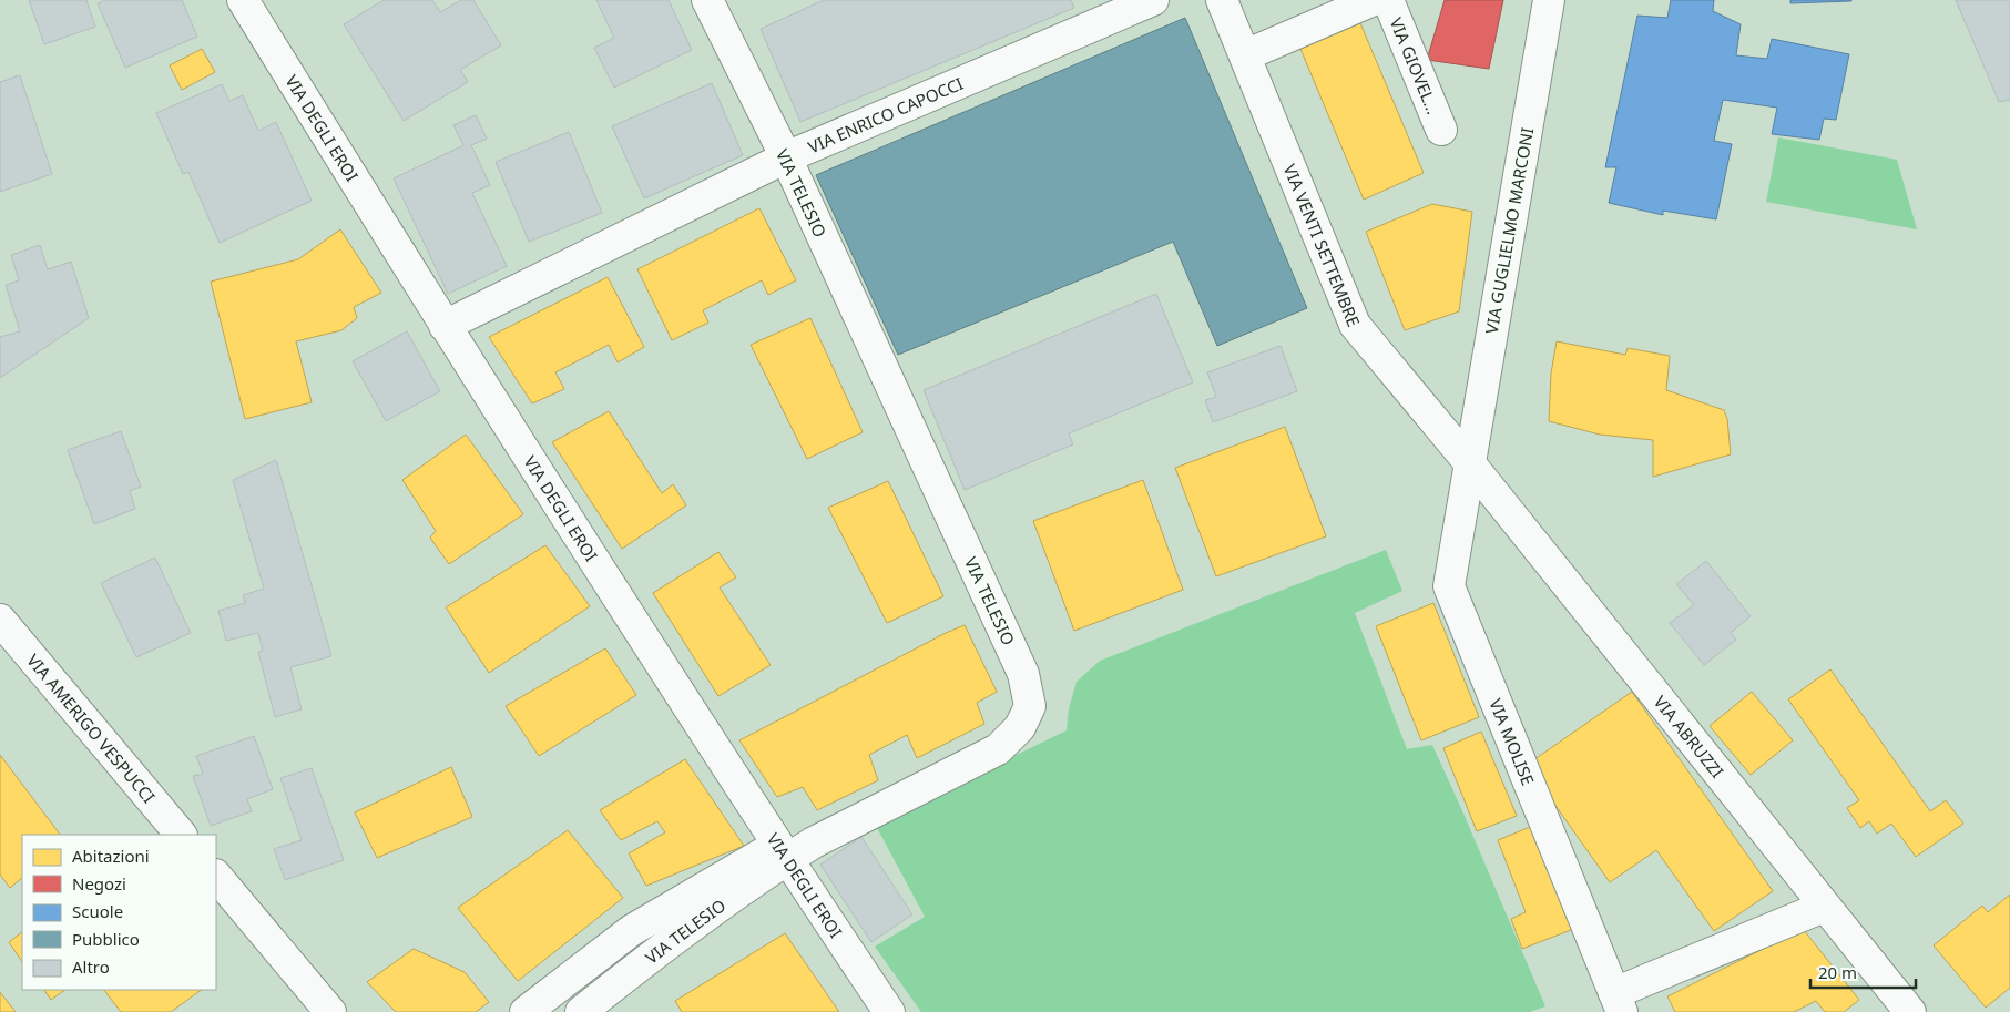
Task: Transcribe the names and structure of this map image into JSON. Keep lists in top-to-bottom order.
{
  "streets": {
    "street": [
      "VIA GIOVEL...",
      "VIA ENRICO CAPOCCI",
      "VIA DEGLI EROI",
      "VIA TELESIO",
      "VIA GUGLIELMO MARCONI",
      "VIA VENTI SETTEMBRE",
      "VIA AMERIGO VESPUCCI",
      "VIA ABRUZZI",
      "VIA MOLISE"
    ]
  },
  "crossings": [
    ["VIA GIOVEL...", "VIA VENTI SETTEMBRE"],
    ["VIA ENRICO CAPOCCI", "VIA DEGLI EROI"],
    ["VIA ENRICO CAPOCCI", "VIA TELESIO"],
    ["VIA DEGLI EROI", "VIA TELESIO"],
    ["VIA GUGLIELMO MARCONI", "VIA VENTI SETTEMBRE"],
    ["VIA GUGLIELMO MARCONI", "VIA ABRUZZI"],
    ["VIA GUGLIELMO MARCONI", "VIA MOLISE"],
    ["VIA VENTI SETTEMBRE", "VIA ABRUZZI"],
    ["VIA VENTI SETTEMBRE", "VIA MOLISE"],
    ["VIA ABRUZZI", "VIA MOLISE"]
  ],
  "legend": [
    "Abitazioni",
    "Negozi",
    "Scuole",
    "Pubblico",
    "Altro"
  ],
  "scale_bar": "20 m"
}
